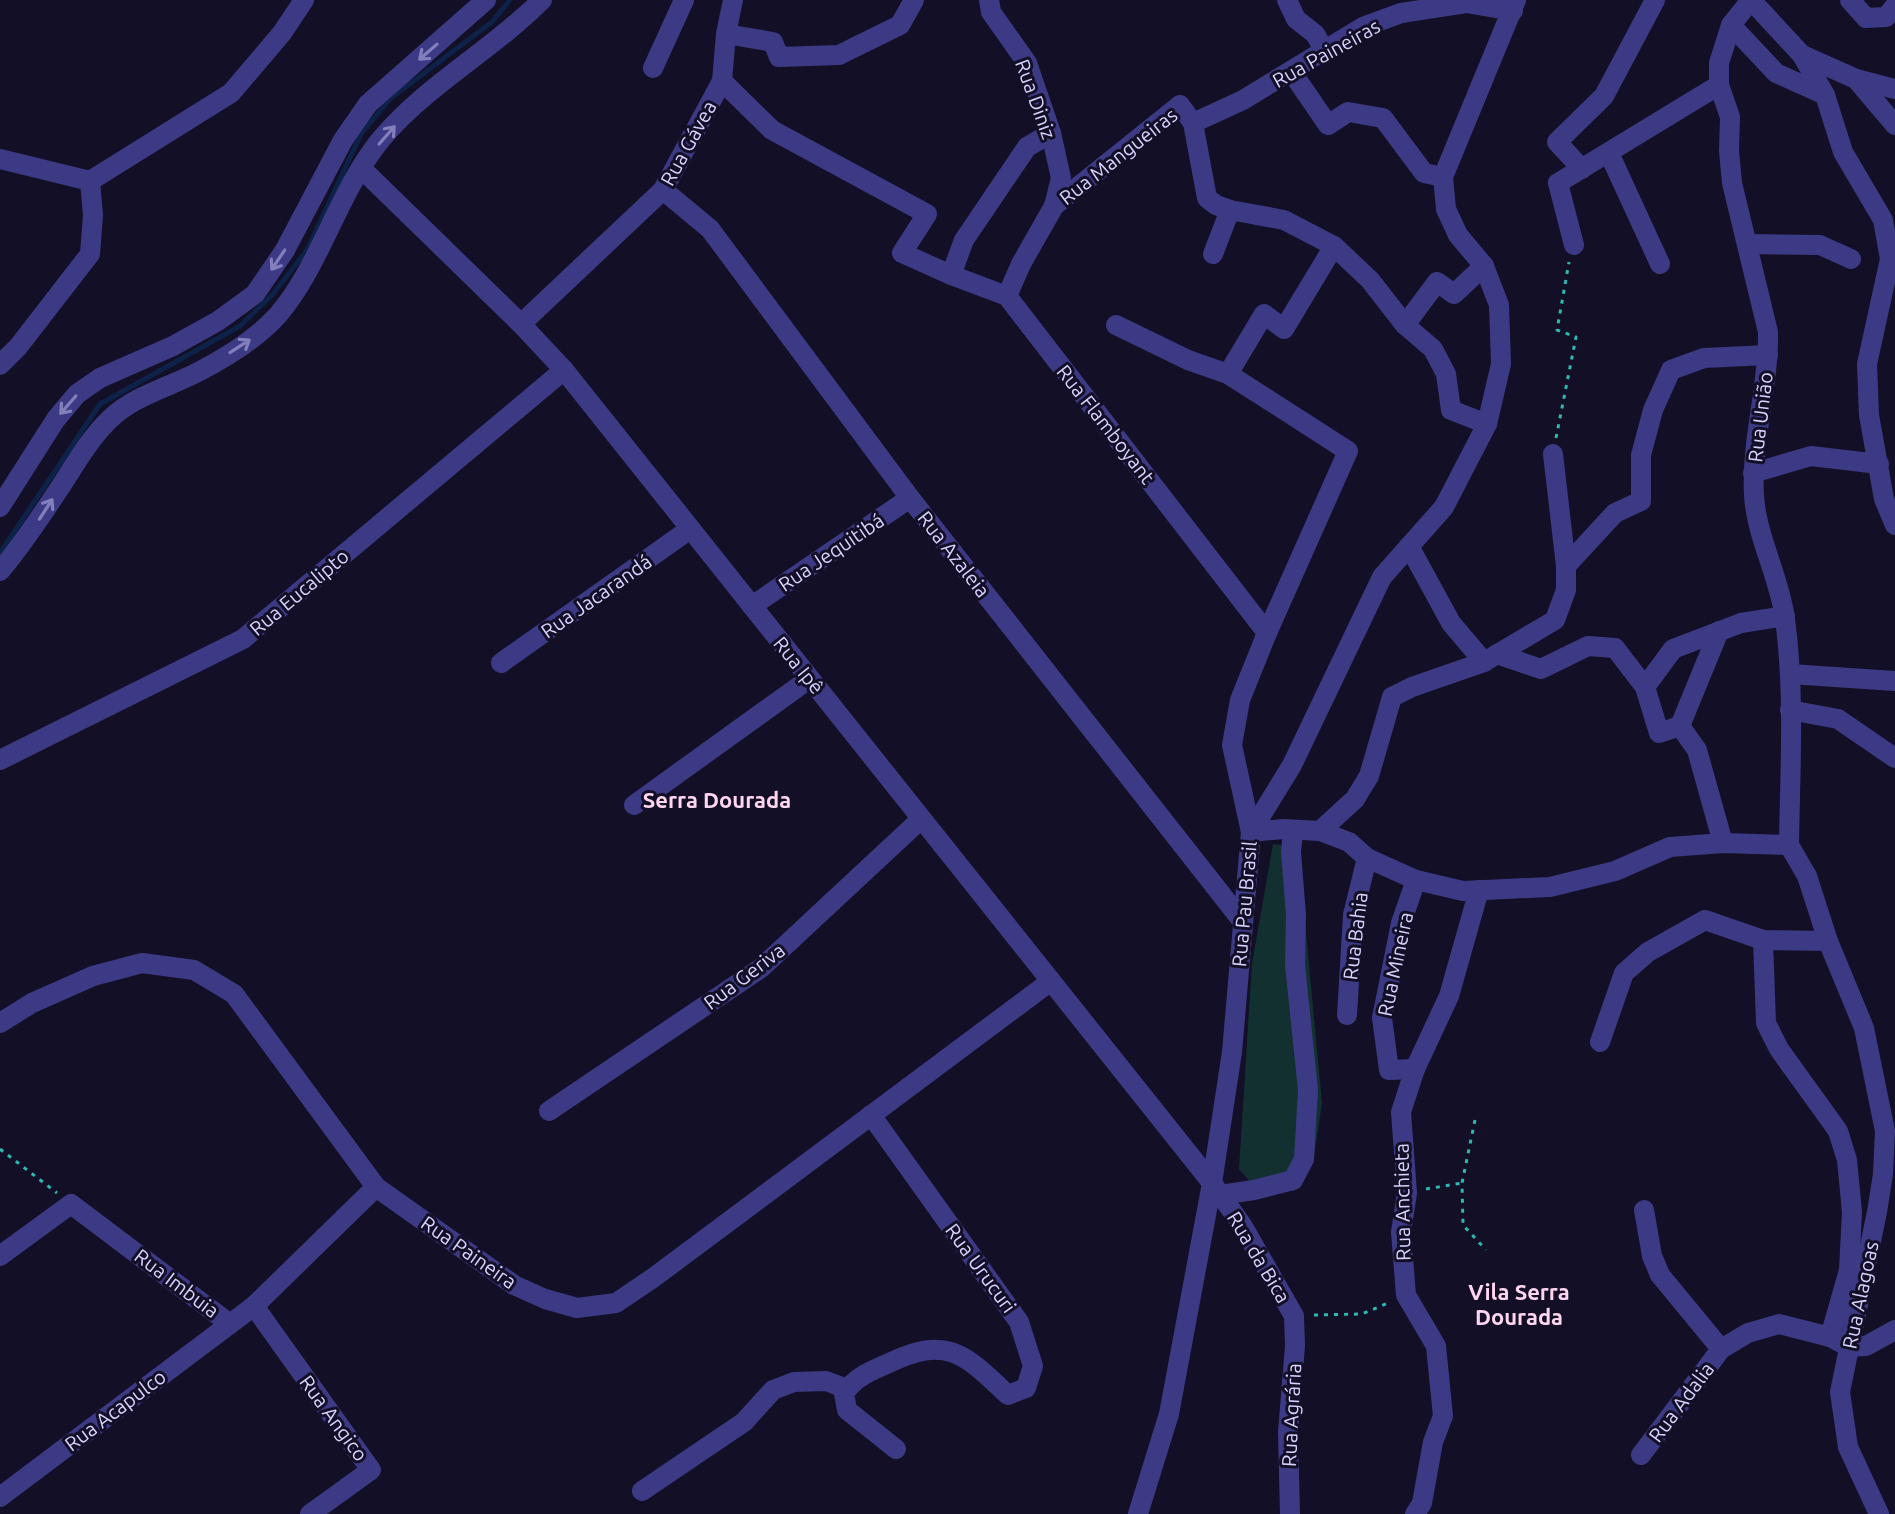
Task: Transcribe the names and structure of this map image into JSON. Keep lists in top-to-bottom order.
{
  "streets": {
    "street": [
      "Rua Paineiras",
      "Rua Diniz",
      "Rua Gávea",
      "Rua Mangueiras",
      "Rua União",
      "Rua Flamboyant",
      "Rua Jequitibá",
      "Rua Azaleia",
      "Rua Eucalipto",
      "Rua Jacarandá",
      "Rua Ipê",
      "Rua Pau Brasil",
      "Rua Bahia",
      "Rua Mineira",
      "Rua Geriva",
      "Rua Anchieta",
      "Rua Paineira",
      "Rua da Bica",
      "Rua Urucuri",
      "Rua Imbuia",
      "Rua Alagoas",
      "Rua Adalia",
      "Rua Acapulco",
      "Rua Agrária",
      "Rua Angico"
    ]
  },
  "crossings": [
    ["Rua Paineiras", "Rua Mangueiras"],
    ["Rua Diniz", "Rua Mangueiras"],
    ["Rua Gávea", "Rua Azaleia"],
    ["Rua Gávea", "Rua Ipê"],
    ["Rua União", "Rua Alagoas"],
    ["Rua Flamboyant", "Rua Pau Brasil"],
    ["Rua Jequitibá", "Rua Azaleia"],
    ["Rua Jequitibá", "Rua Ipê"],
    ["Rua Azaleia", "Rua Pau Brasil"],
    ["Rua Eucalipto", "Rua Ipê"],
    ["Rua Jacarandá", "Rua Ipê"],
    ["Rua Ipê", "Rua Pau Brasil"],
    ["Rua Ipê", "Rua Geriva"],
    ["Rua Ipê", "Rua Paineira"],
    ["Rua Ipê", "Rua da Bica"],
    ["Rua Pau Brasil", "Rua da Bica"],
    ["Rua Mineira", "Rua Anchieta"],
    ["Rua Anchieta", "Rua da Bica"],
    ["Rua Paineira", "Rua Urucuri"],
    ["Rua Paineira", "Rua Imbuia"],
    ["Rua da Bica", "Rua Agrária"],
    ["Rua Imbuia", "Rua Acapulco"],
    ["Rua Imbuia", "Rua Angico"],
    ["Rua Alagoas", "Rua Adalia"]
  ],
  "districts": ["Serra Dourada", "Vila Serra Dourada"]
}
